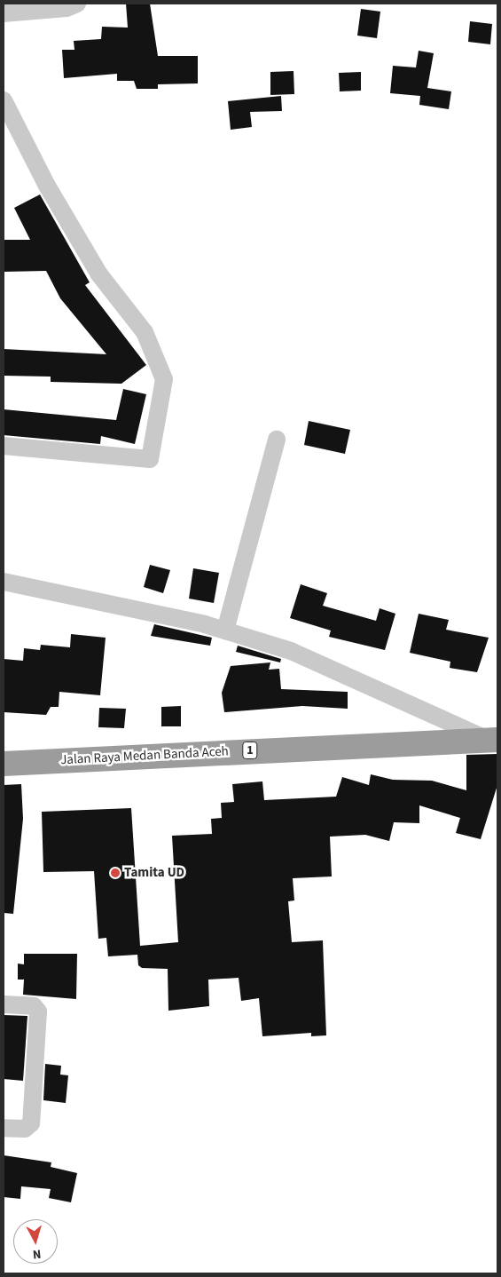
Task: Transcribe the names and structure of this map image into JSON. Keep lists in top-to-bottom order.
{
  "streets": {
    "highway": ["1", "Jalan Raya Medan Banda Aceh"]
  },
  "places": ["Tamita UD"],
  "north": "bottom"
}
